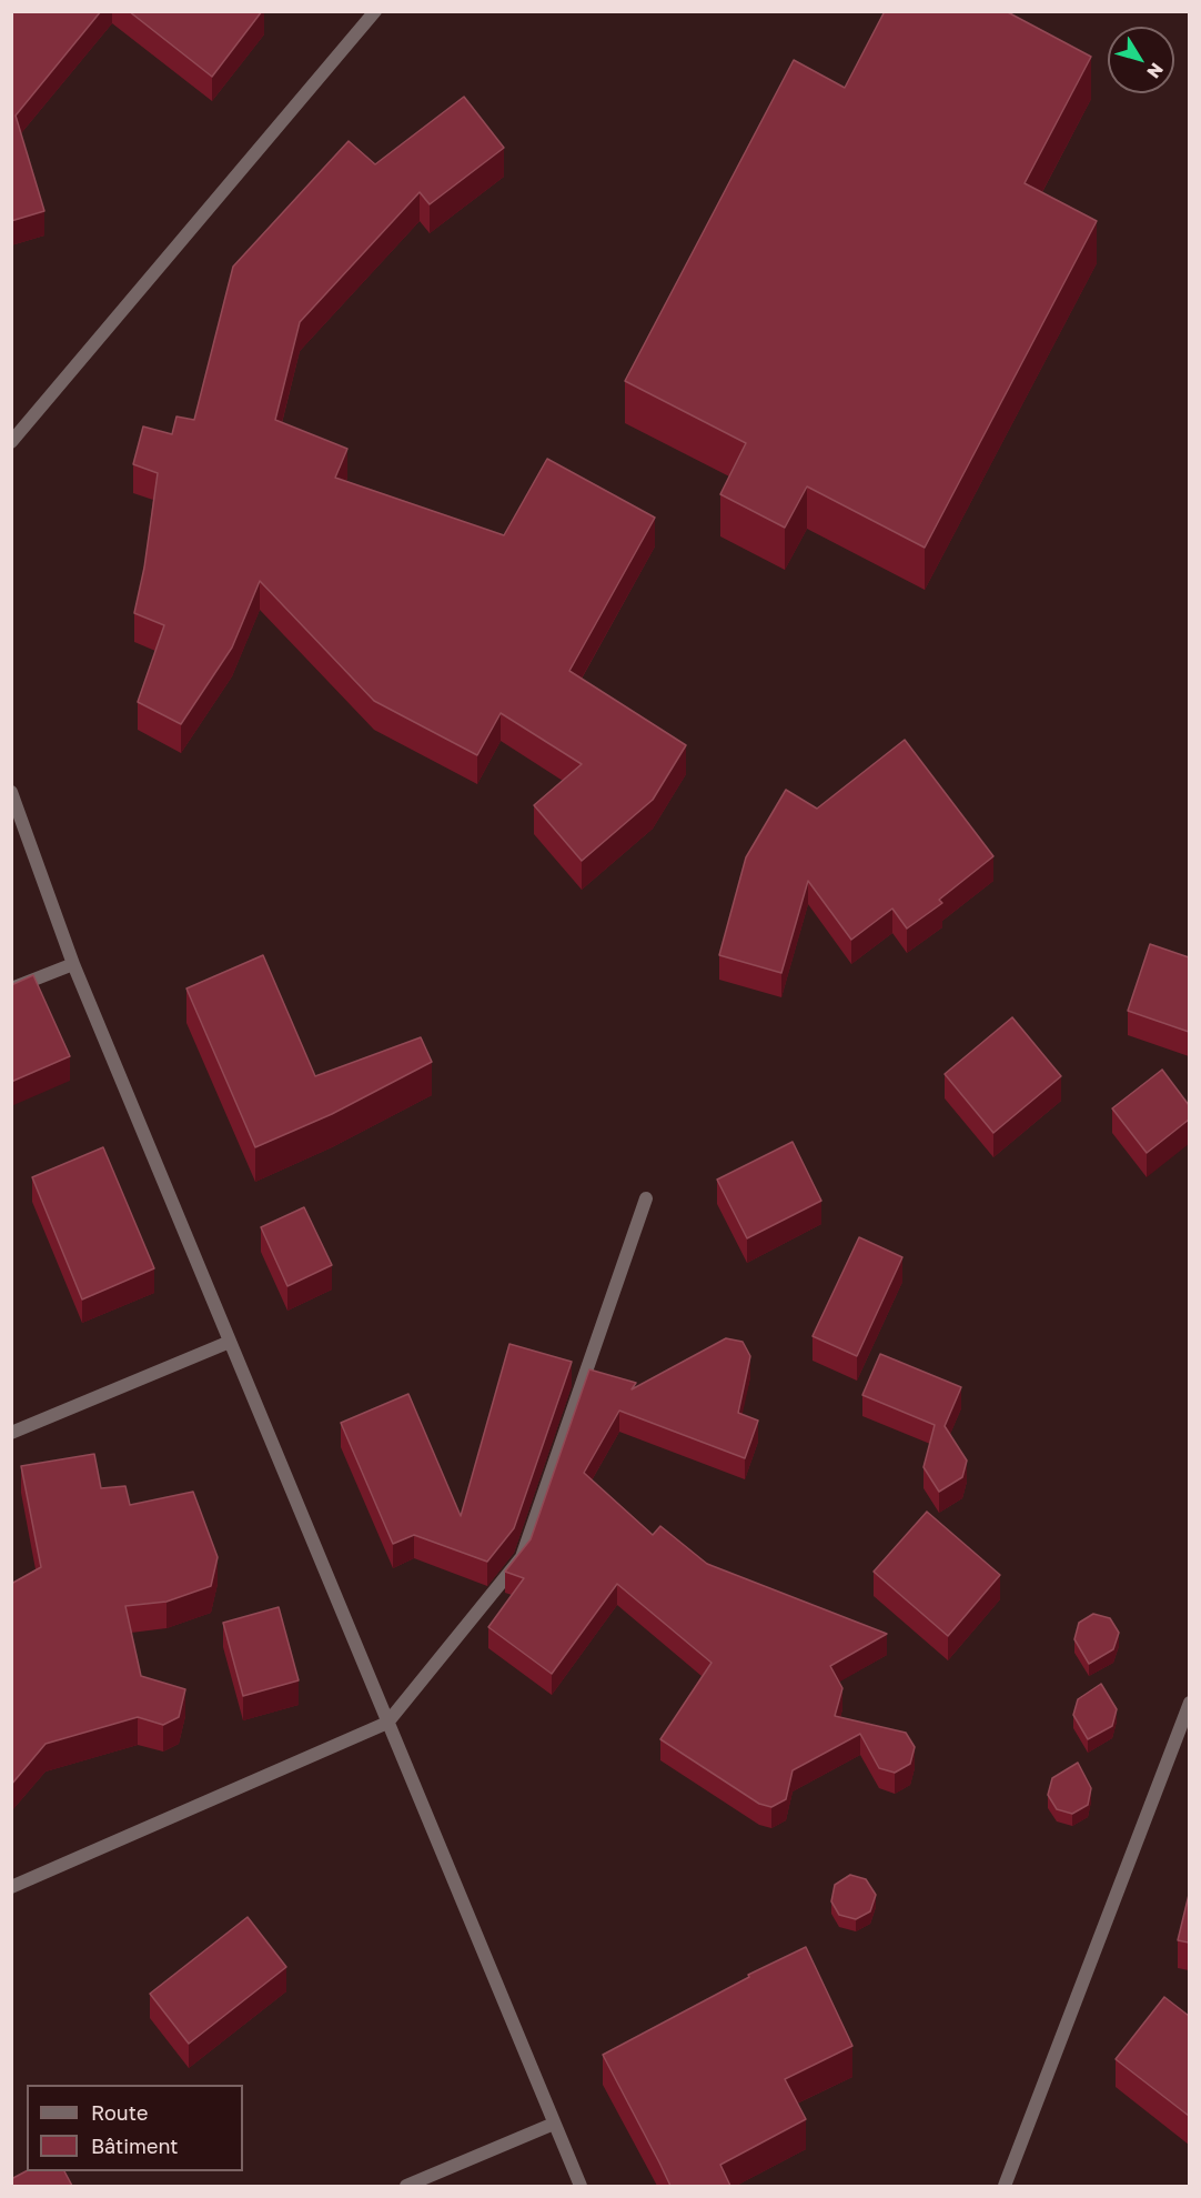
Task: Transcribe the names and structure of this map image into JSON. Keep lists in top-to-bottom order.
{
  "legend": ["Route", "Bâtiment"],
  "north": "bottom right"
}
